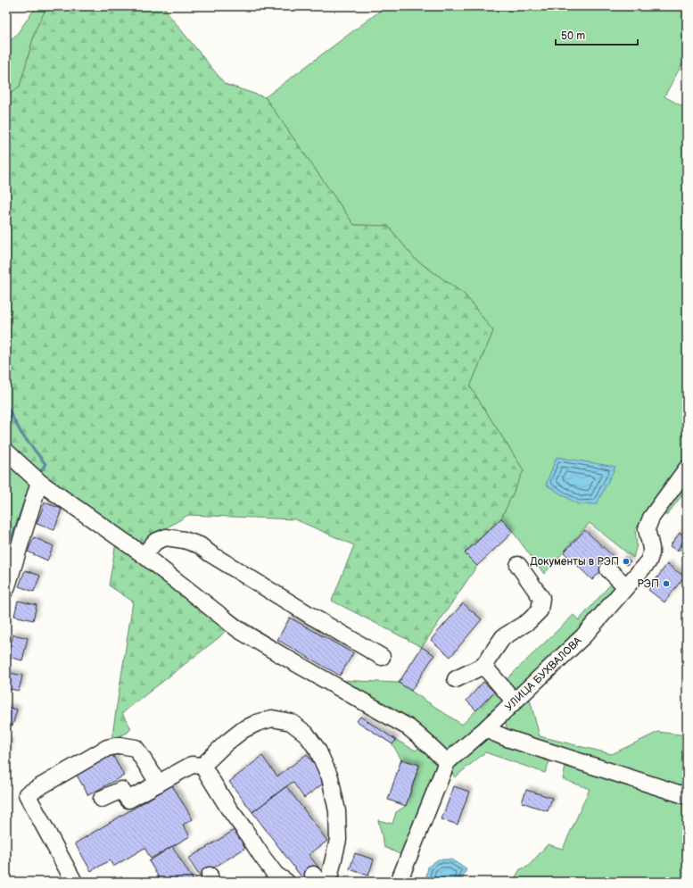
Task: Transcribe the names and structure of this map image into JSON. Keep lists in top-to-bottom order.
{
  "streets": {
    "street": ["УЛИЦА БУХВАЛОВА"]
  },
  "places": ["Документы в РЭП", "РЭП"],
  "scale_bar": "50 m"
}
